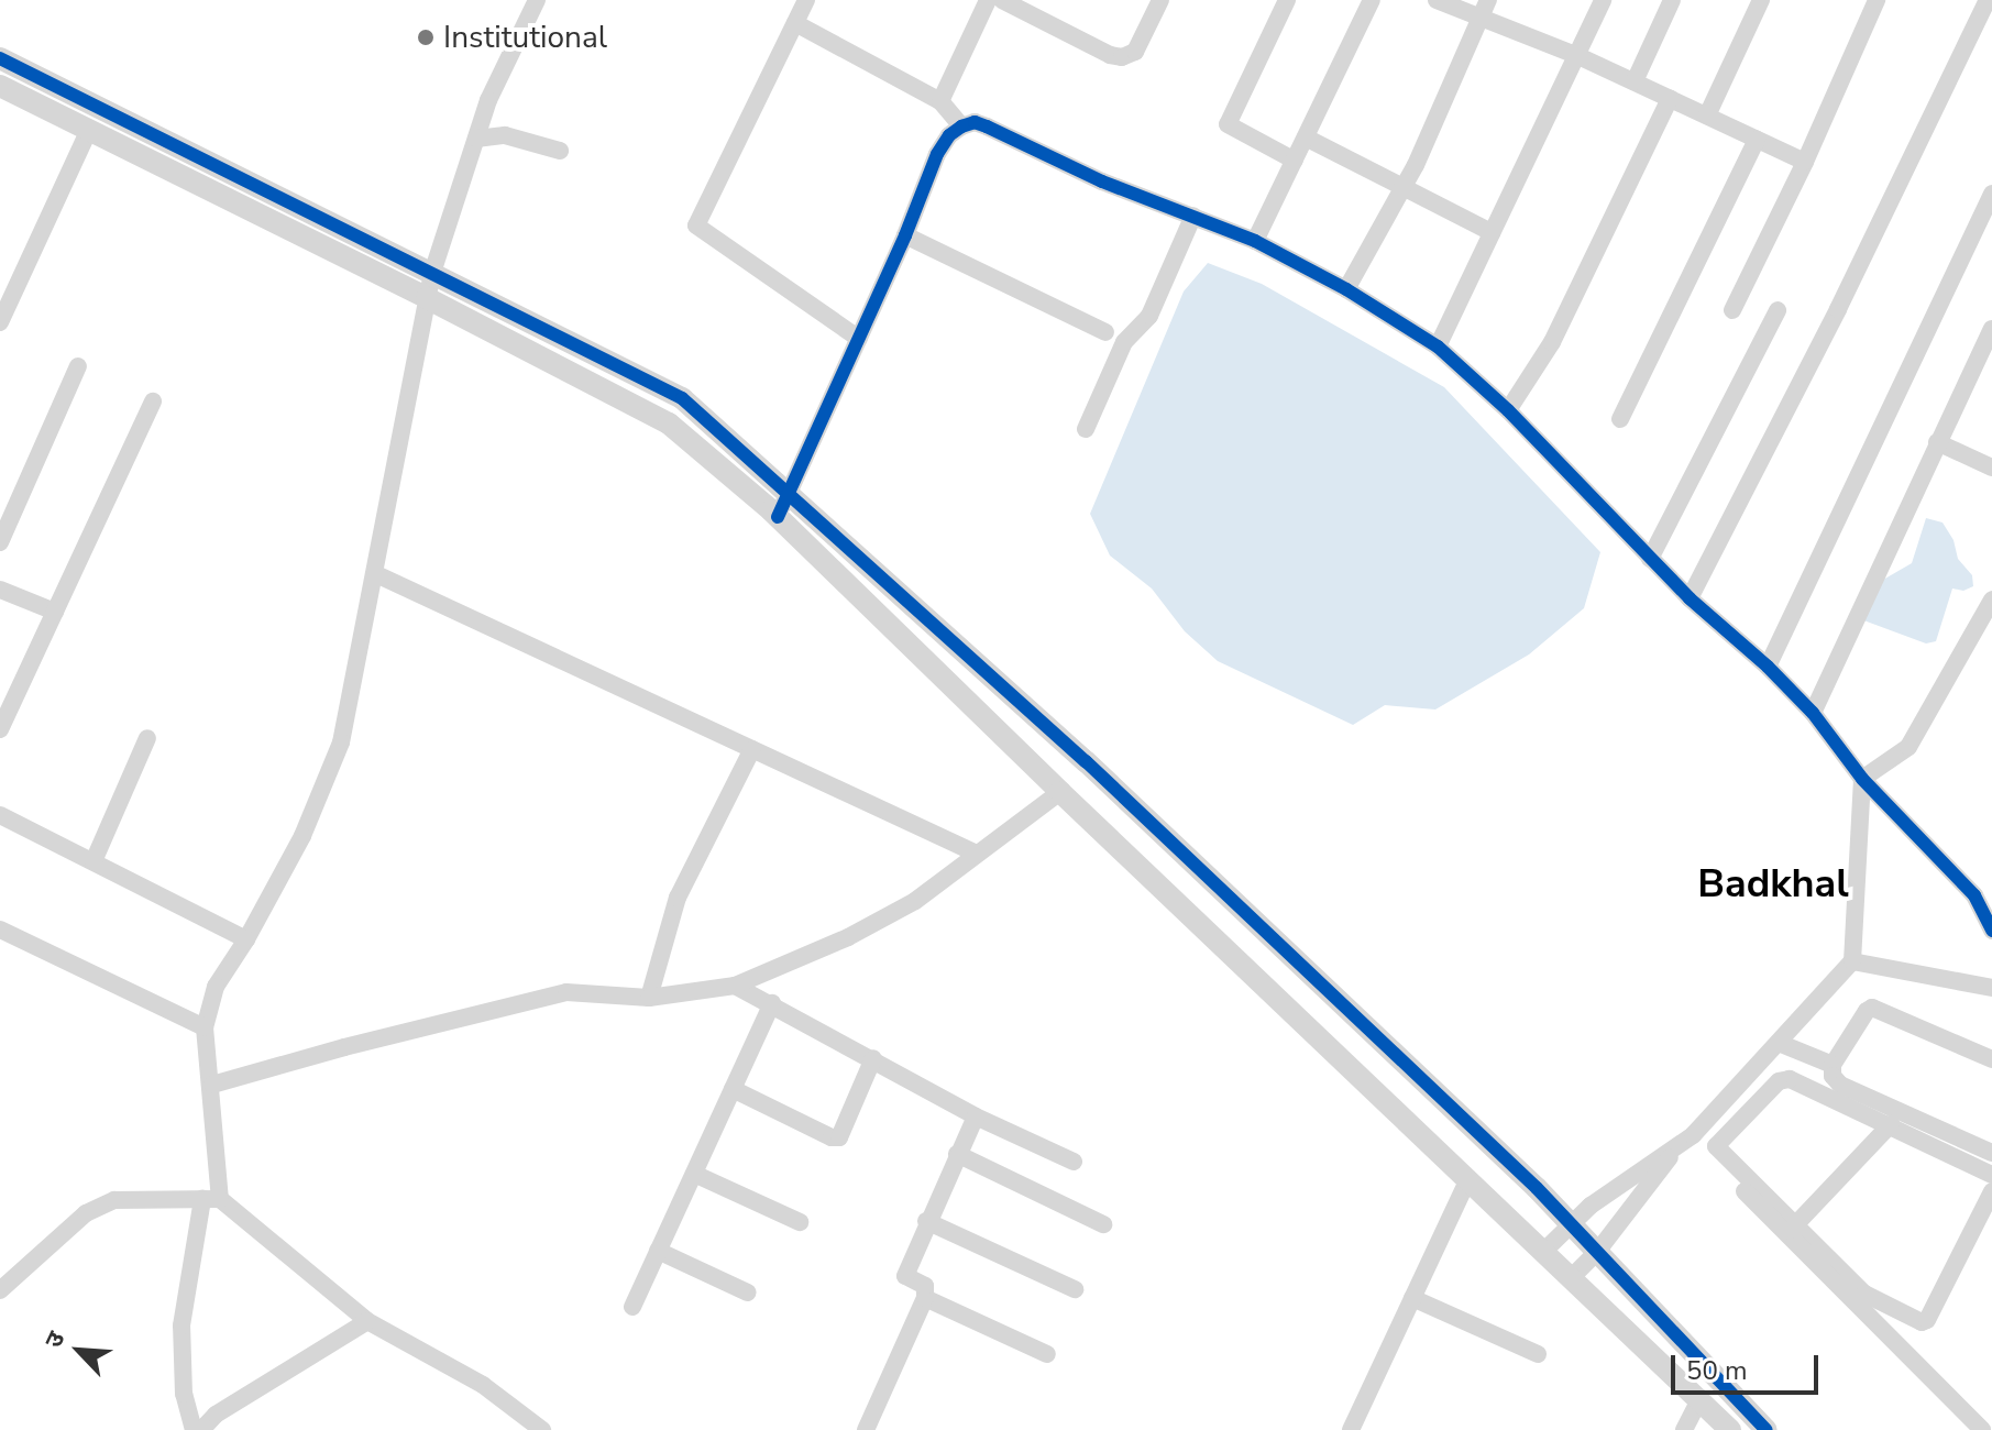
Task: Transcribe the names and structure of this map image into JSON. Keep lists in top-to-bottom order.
{
  "districts": ["Badkhal"],
  "places": ["Institutional"],
  "scale_bar": "50 m",
  "north": "top left"
}
